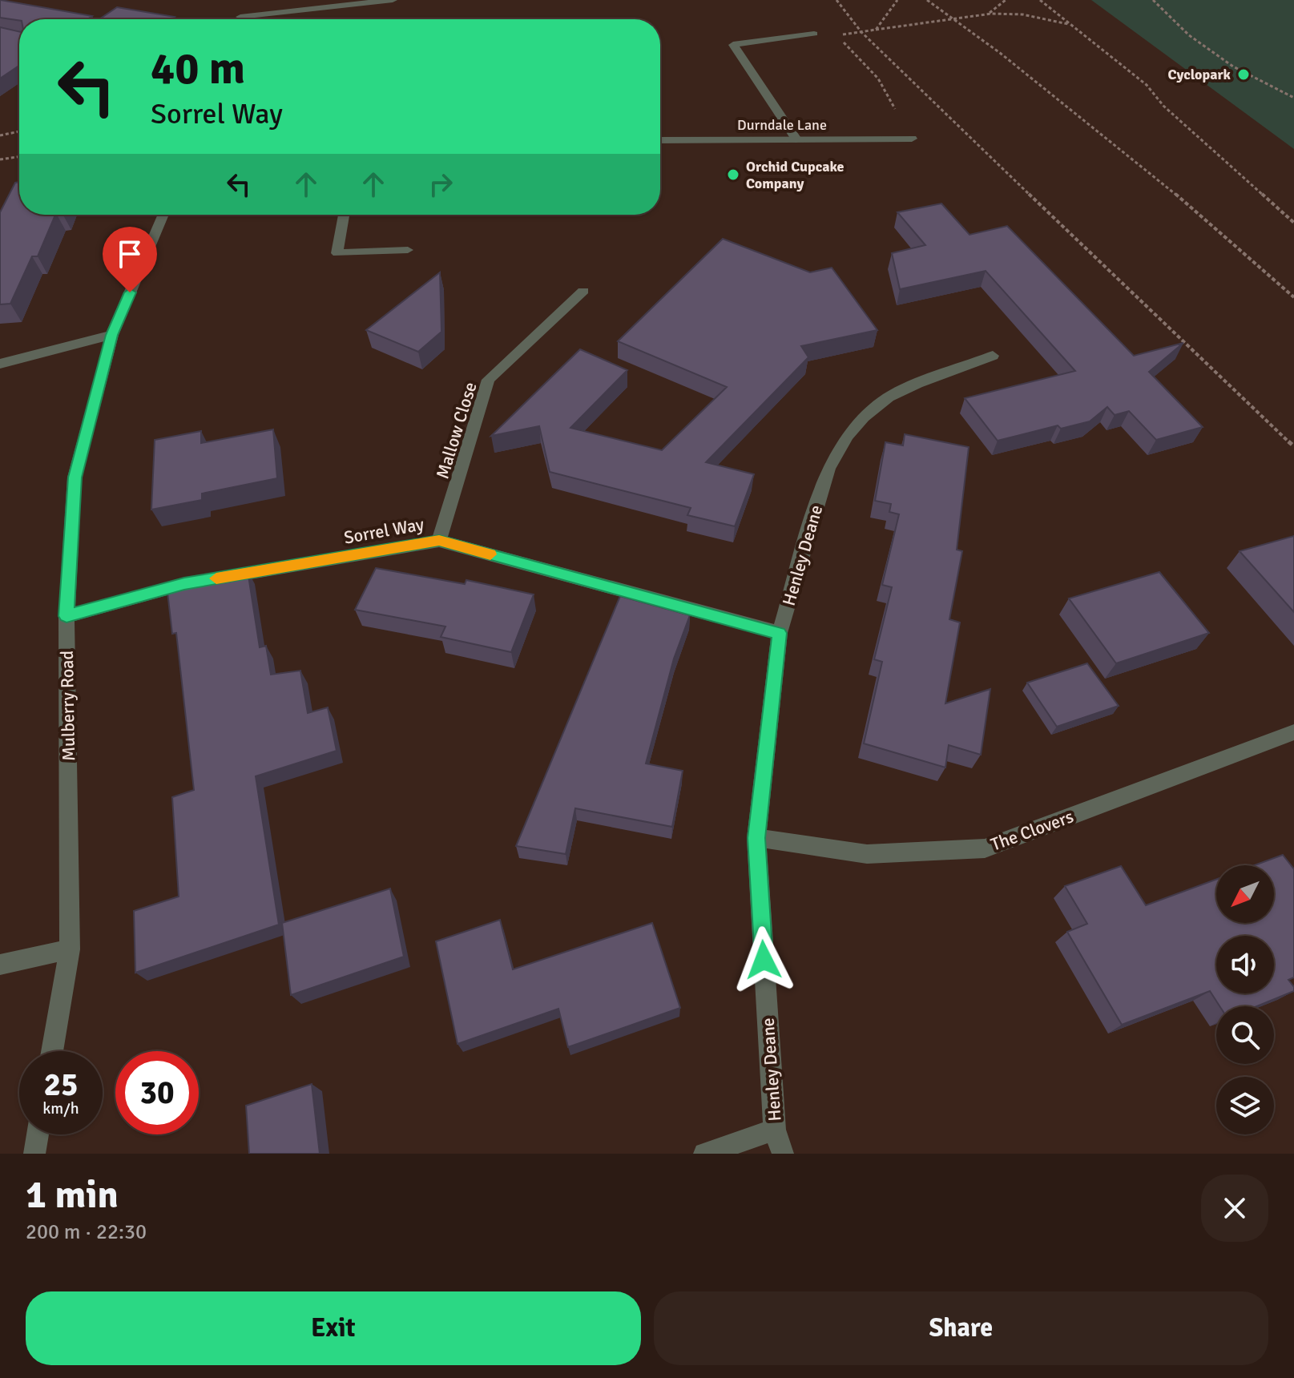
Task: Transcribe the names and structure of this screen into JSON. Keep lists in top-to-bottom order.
{
  "streets": {
    "street": [
      "Durndale Lane",
      "Mallow Close",
      "Sorrel Way",
      "Henley Deane",
      "Mulberry Road",
      "The Clovers"
    ]
  },
  "crossings": [
    ["Mallow Close", "Sorrel Way"],
    ["Sorrel Way", "Henley Deane"],
    ["Sorrel Way", "Mulberry Road"],
    ["Henley Deane", "The Clovers"]
  ],
  "places": ["Cyclopark", "Orchid Cupcake Company"],
  "north": "bottom left",
  "page": {
    "turn": ["40 m", "Sorrel Way"],
    "speed": "25 km/h",
    "limit": "30",
    "heading": ["1 min", "200 m · 22:30"],
    "buttons": ["Exit", "Share"]
  }
}
